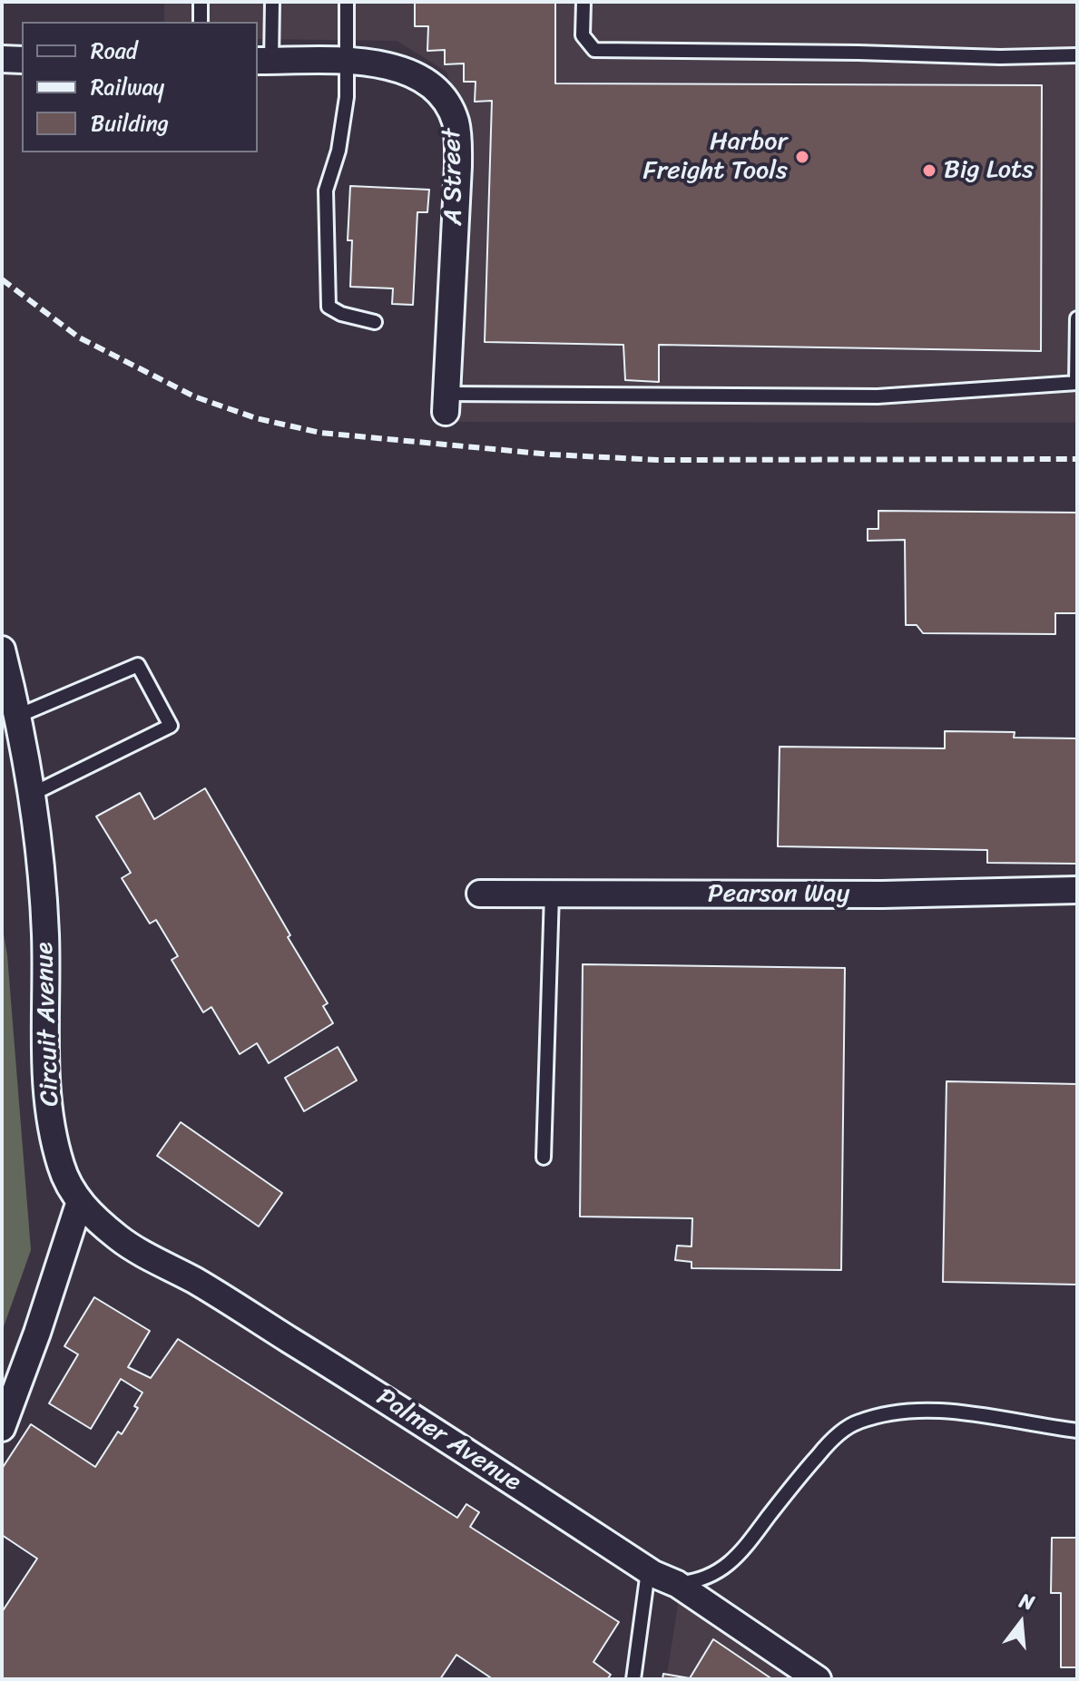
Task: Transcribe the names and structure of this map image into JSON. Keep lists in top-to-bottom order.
{
  "streets": {
    "street": [
      "A Street",
      "Pearson Way",
      "Circuit Avenue",
      "Palmer Avenue"
    ]
  },
  "crossings": [
    ["Circuit Avenue", "Palmer Avenue"]
  ],
  "places": ["Harbor Freight Tools", "Big Lots"],
  "legend": ["Road", "Railway", "Building"],
  "north": "top"
}
